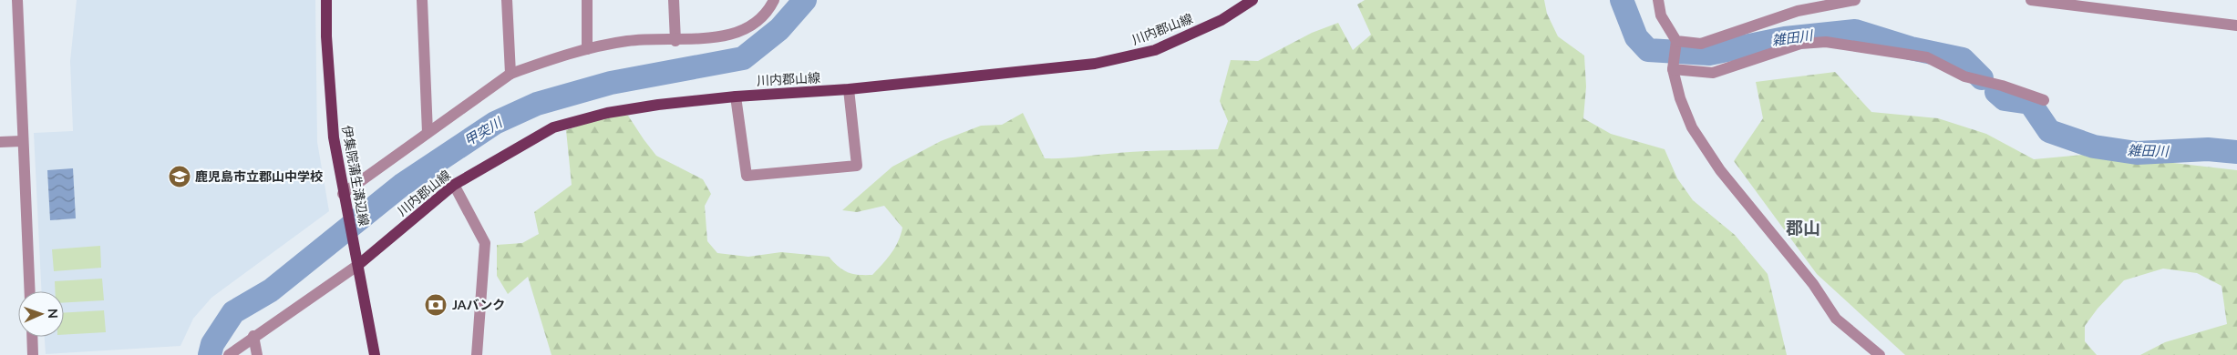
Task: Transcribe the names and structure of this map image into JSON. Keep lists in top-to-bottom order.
{
  "streets": {
    "main road": ["川内郡山線", "伊集院蒲生溝辺線"]
  },
  "crossings": [
    ["川内郡山線", "伊集院蒲生溝辺線"]
  ],
  "districts": ["郡山"],
  "water": ["雑田川", "甲突川"],
  "places": {
    "school or university": ["鹿児島市立郡山中学校"],
    "bank": ["JAバンク"]
  },
  "north": "right"
}
